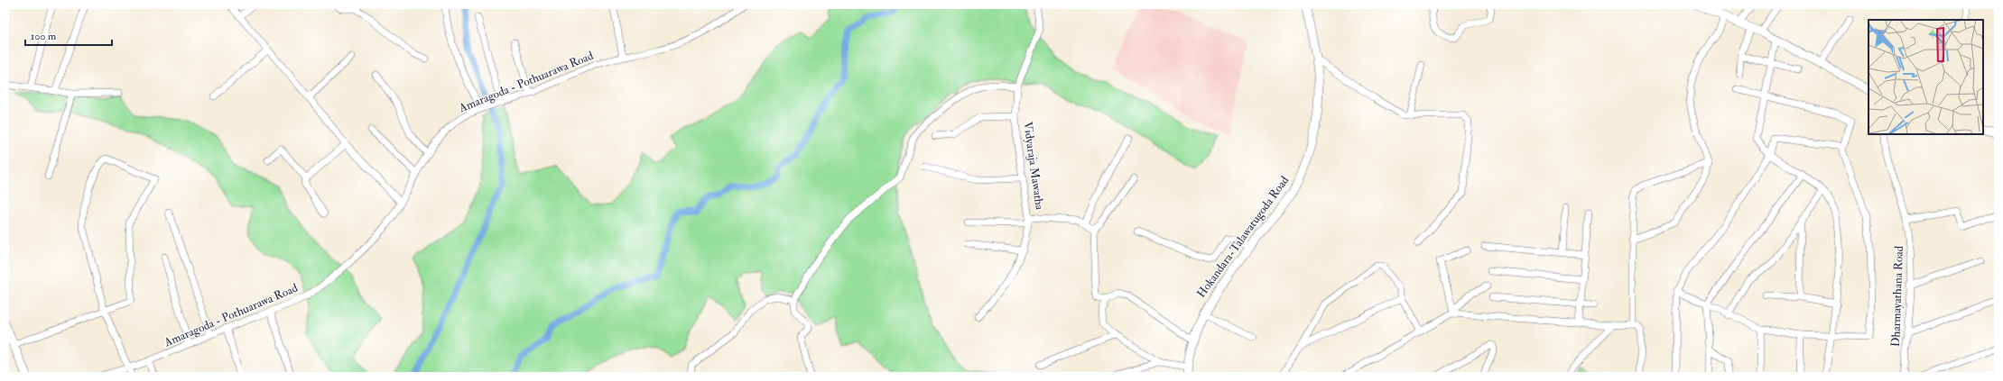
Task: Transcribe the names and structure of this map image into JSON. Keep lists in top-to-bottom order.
{
  "streets": {
    "main road": ["Hokandara-Talawatugoda Road"],
    "street": ["Amaragoda - Pothuarawa Road", "Vidyaraja Mawatha", "Dharmayathana Road"]
  },
  "scale_bar": "100 m"
}
